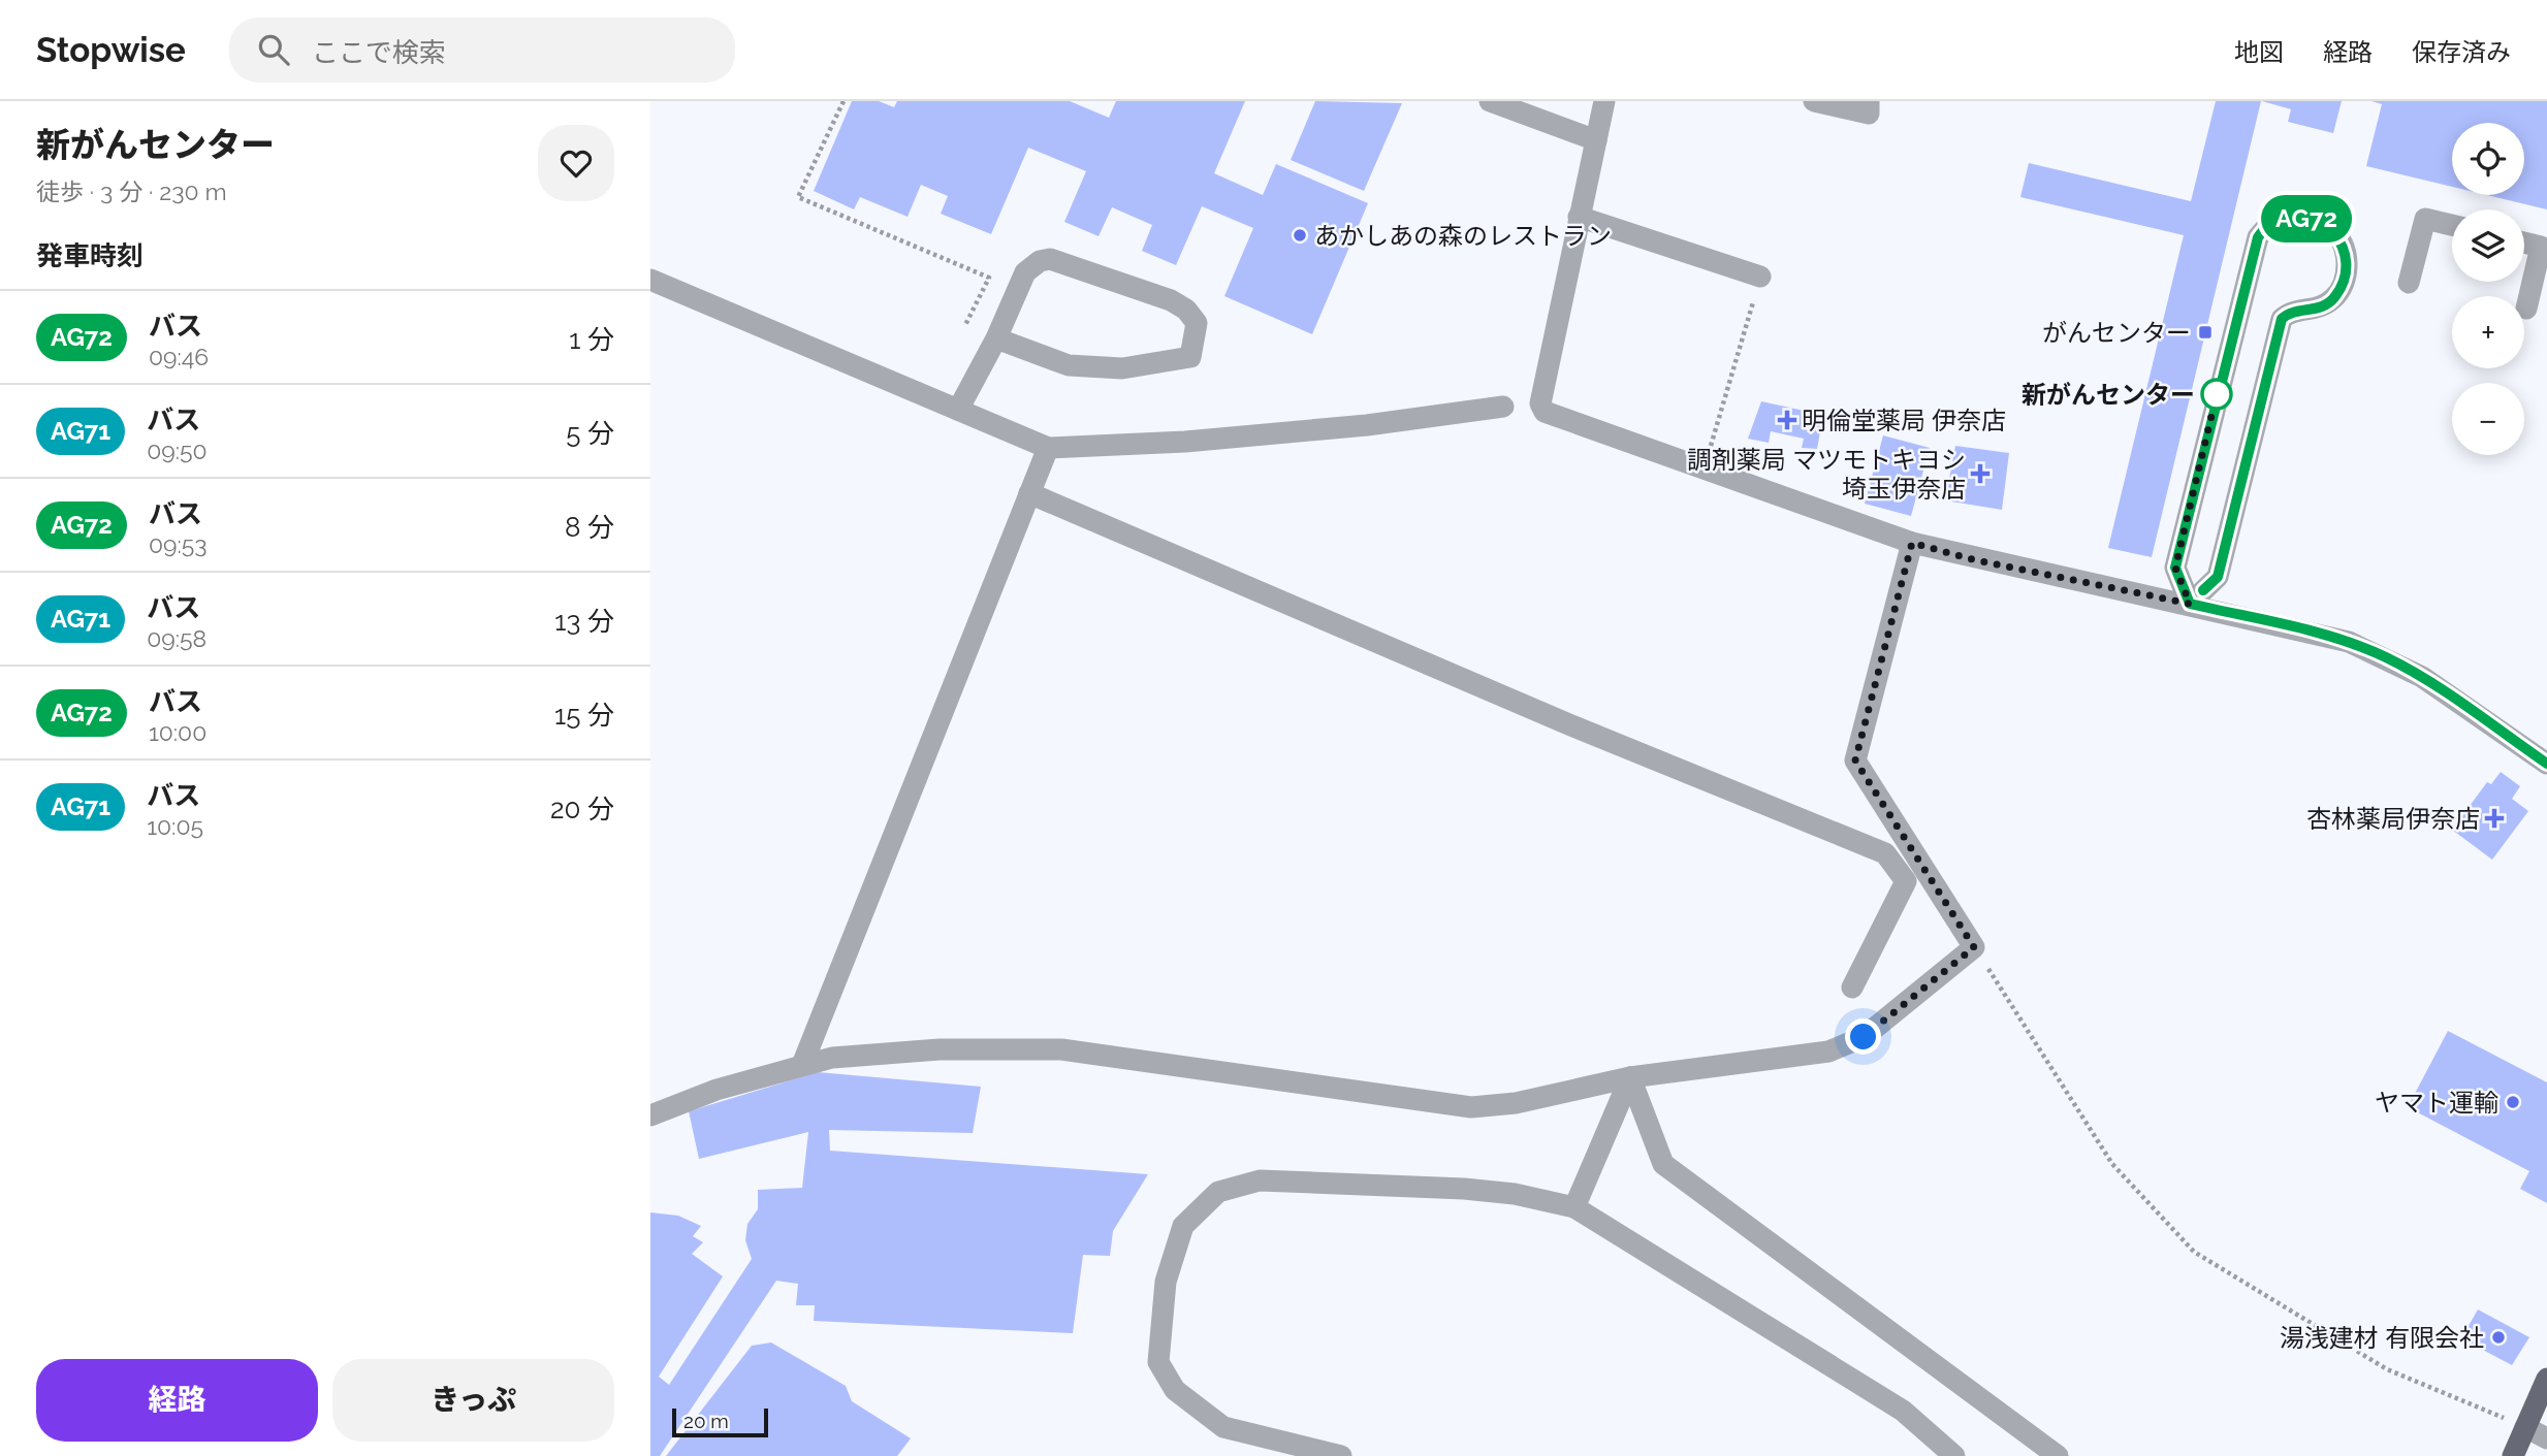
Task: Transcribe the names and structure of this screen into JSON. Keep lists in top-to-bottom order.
{
  "places": {
    "other": [
      "あかしあの森のレストラン",
      "新がんセンター",
      "ヤマト運輸",
      "湯浅建材 有限会社"
    ],
    "transit": ["がんセンター"],
    "health": ["明倫堂薬局 伊奈店", "調剤薬局 マツモトキヨシ 埼玉伊奈店", "杏林薬局伊奈店"]
  },
  "lines": ["bus line AG72"],
  "scale_bar": "20 m",
  "page": {
    "header": "Stopwise",
    "search": "ここで検索",
    "nav": ["地図", "経路", "保存済み"],
    "heading": [
      ["新がんセンター", "徒歩 · 3 分 · 230 m"],
      "発車時刻"
    ],
    "on_map": "AG72",
    "map_buttons": ["+", "−"],
    "list": [
      {
        "mark": "AG72",
        "name": "バス",
        "note": "09:46",
        "value": "1 分"
      },
      {
        "mark": "AG71",
        "name": "バス",
        "note": "09:50",
        "value": "5 分"
      },
      {
        "mark": "AG72",
        "name": "バス",
        "note": "09:53",
        "value": "8 分"
      },
      {
        "mark": "AG71",
        "name": "バス",
        "note": "09:58",
        "value": "13 分"
      },
      {
        "mark": "AG72",
        "name": "バス",
        "note": "10:00",
        "value": "15 分"
      },
      {
        "mark": "AG71",
        "name": "バス",
        "note": "10:05",
        "value": "20 分"
      }
    ],
    "buttons": ["経路", "きっぷ"],
    "scale": "20 m"
  }
}
